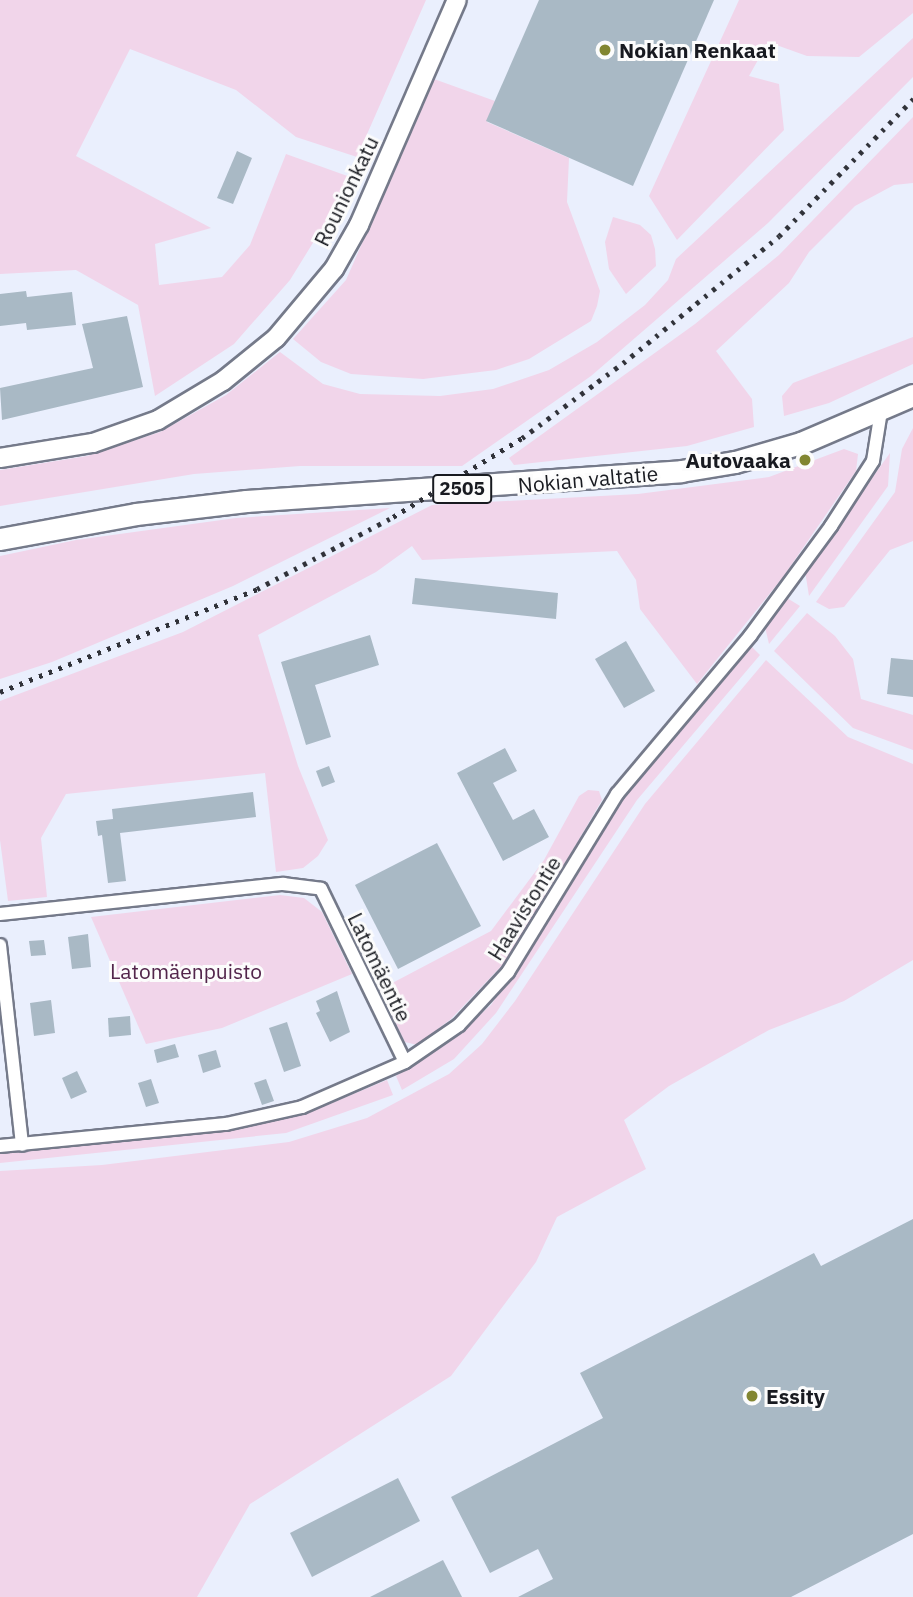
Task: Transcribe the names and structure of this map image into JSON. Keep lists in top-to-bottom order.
{
  "streets": {
    "main road": ["Rounionkatu", "Nokian valtatie", "2505"],
    "street": ["Haavistontie", "Latomäentie"]
  },
  "crossings": [
    ["Nokian valtatie", "Haavistontie"],
    ["Haavistontie", "Latomäentie"]
  ],
  "parks": ["Latomäenpuisto"],
  "places": ["Nokian Renkaat", "Autovaaka", "Essity"]
}
